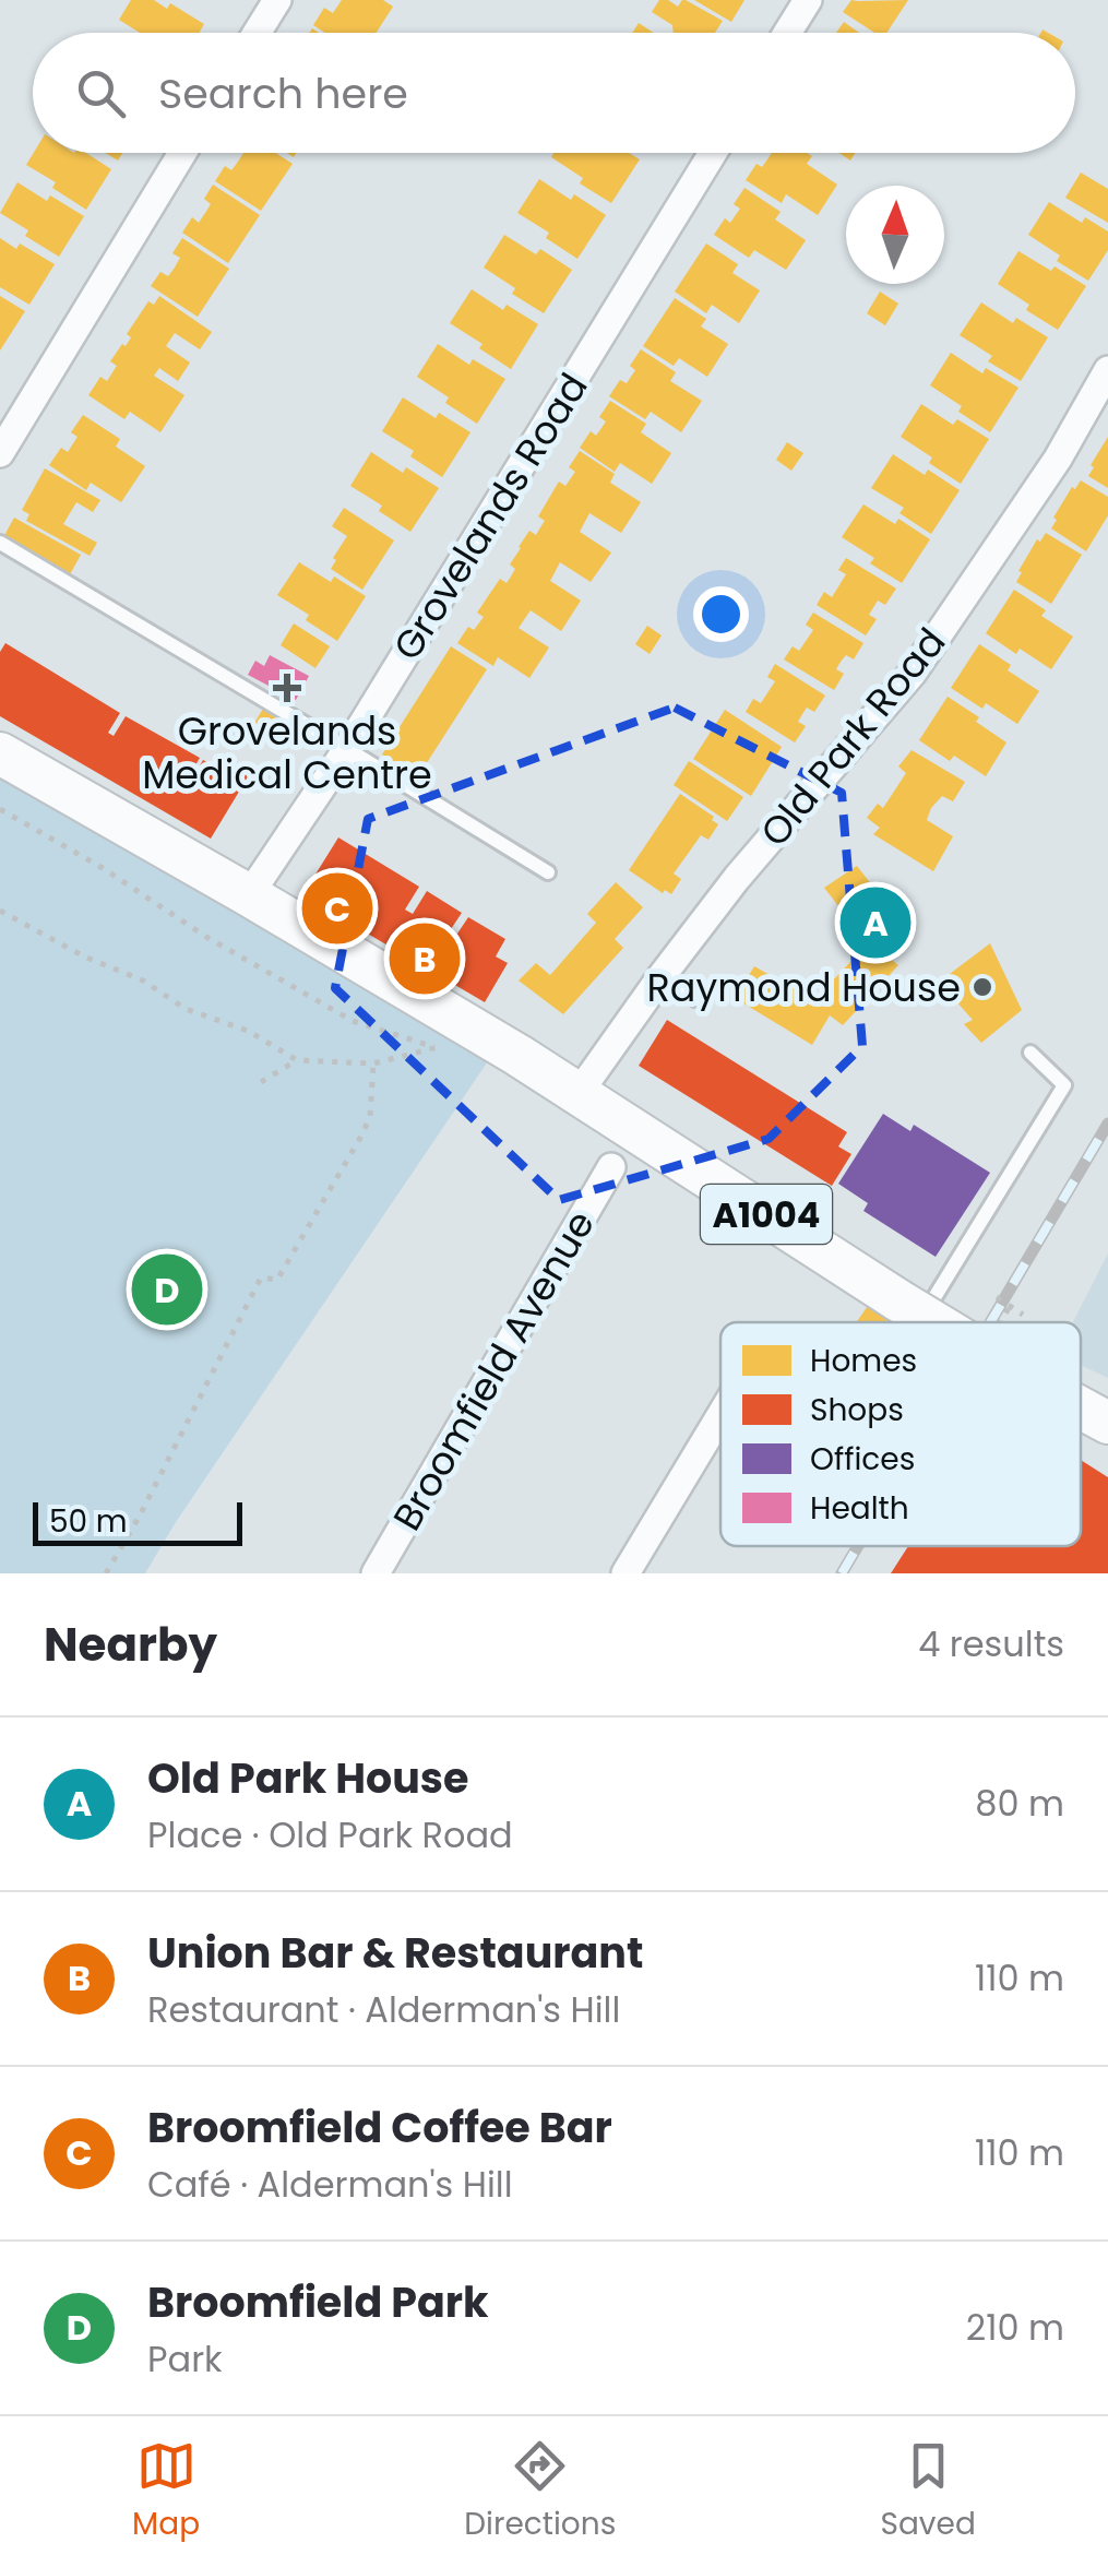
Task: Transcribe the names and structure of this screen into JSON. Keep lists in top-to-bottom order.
{
  "streets": {
    "main road": ["A1004"],
    "street": ["Grovelands Road", "Old Park Road", "Broomfield Avenue"]
  },
  "crossings": [
    ["Grovelands Road", "A1004"],
    ["Old Park Road", "A1004"]
  ],
  "places": {
    "health": ["Grovelands Medical Centre"],
    "other": ["Raymond House"]
  },
  "legend": [
    "Homes",
    "Shops",
    "Offices",
    "Health"
  ],
  "scale_bar": "50 m",
  "north": "top",
  "page": {
    "search": "Search here",
    "pins": [
      "C",
      "A",
      "B",
      "D"
    ],
    "scale": "50 m",
    "heading": ["Nearby", "4 results"],
    "list": [
      {
        "mark": "A",
        "name": "Old Park House",
        "note": "Place · Old Park Road",
        "value": "80 m"
      },
      {
        "mark": "B",
        "name": "Union Bar & Restaurant",
        "note": "Restaurant · Alderman's Hill",
        "value": "110 m"
      },
      {
        "mark": "C",
        "name": "Broomfield Coffee Bar",
        "note": "Café · Alderman's Hill",
        "value": "110 m"
      },
      {
        "mark": "D",
        "name": "Broomfield Park",
        "note": "Park",
        "value": "210 m"
      }
    ],
    "nav": ["Map", "Directions", "Saved"]
  }
}
